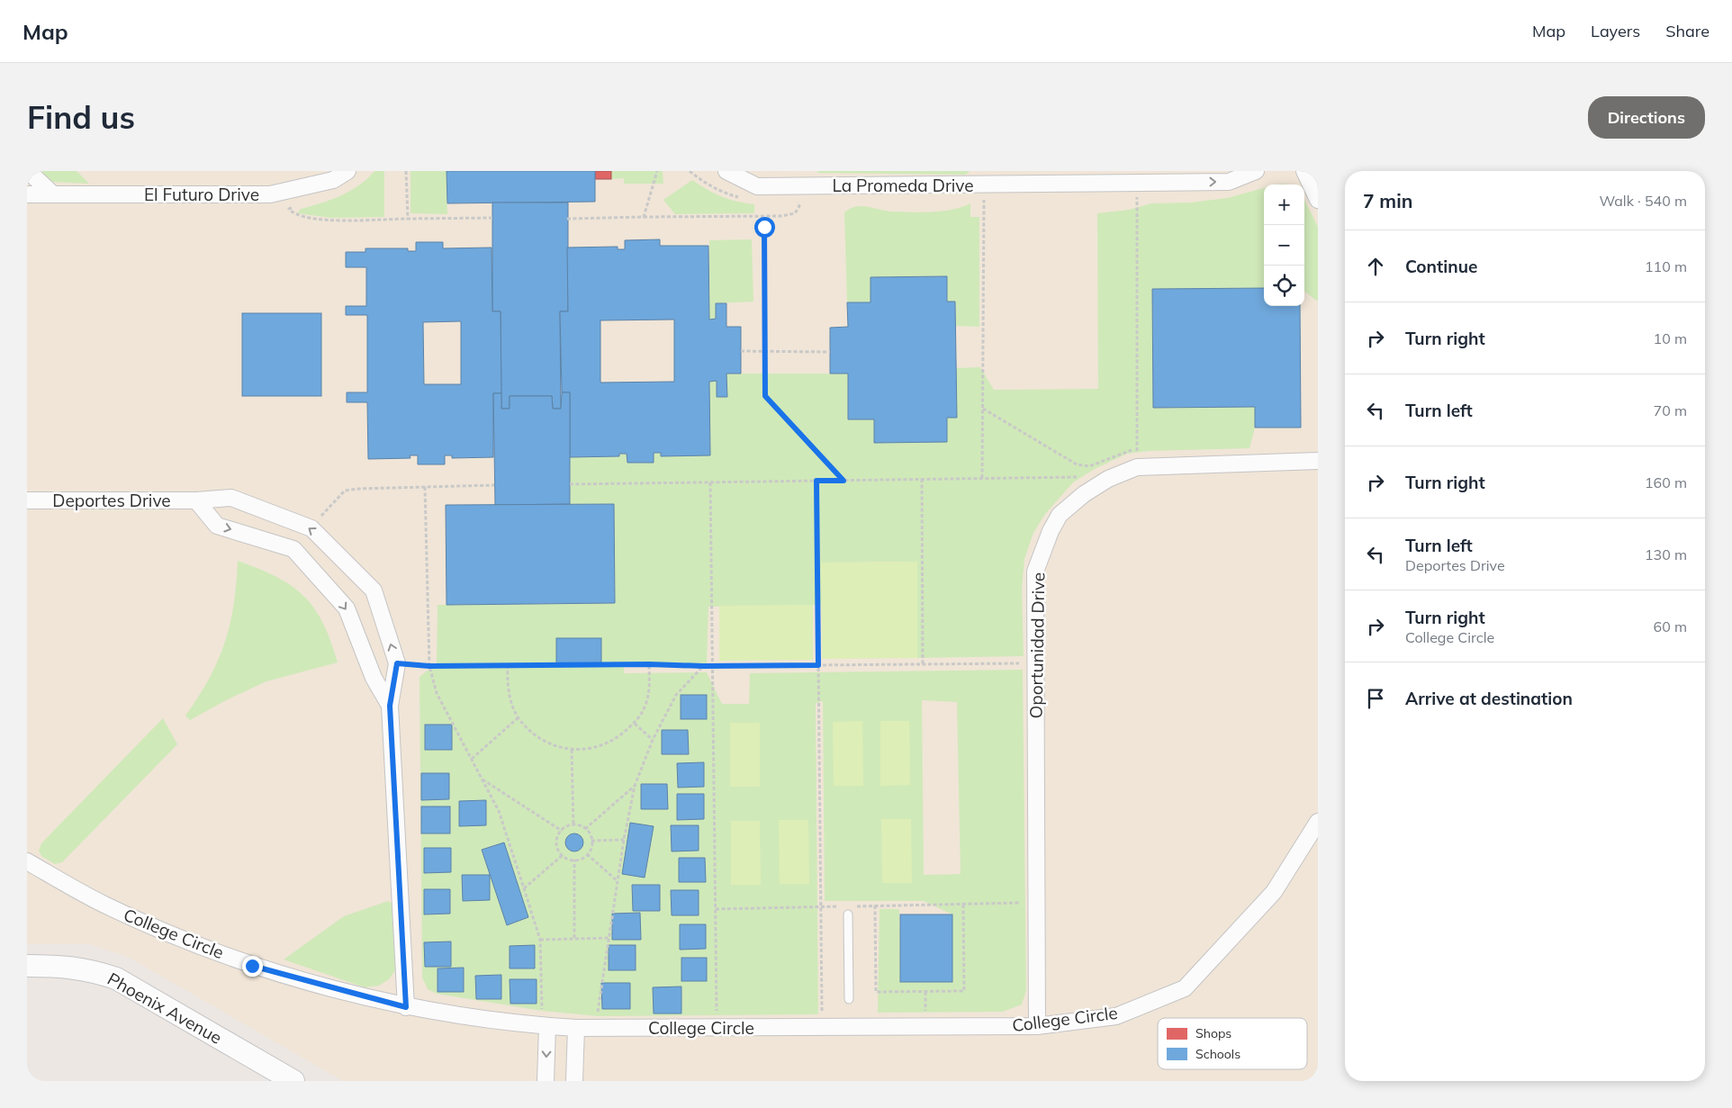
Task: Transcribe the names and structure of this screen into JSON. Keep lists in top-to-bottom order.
{
  "streets": {
    "street": [
      "La Promeda Drive",
      "El Futuro Drive",
      "Deportes Drive",
      "Oportunidad Drive",
      "College Circle",
      "Phoenix Avenue"
    ]
  },
  "crossings": [
    ["Deportes Drive", "College Circle"],
    ["Oportunidad Drive", "College Circle"]
  ],
  "legend": ["Shops", "Schools"],
  "page": {
    "header": "Map",
    "nav": ["Map", "Layers", "Share"],
    "buttons": "Directions",
    "title": "Find us",
    "heading": ["7 min", "Walk · 540 m"],
    "map_buttons": ["+", "−"],
    "list": [
      ["Continue", "110 m"],
      ["Turn right", "10 m"],
      ["Turn left", "70 m"],
      ["Turn right", "160 m"],
      ["Turn left", "Deportes Drive", "130 m"],
      ["Turn right", "College Circle", "60 m"],
      "Arrive at destination"
    ]
  }
}
